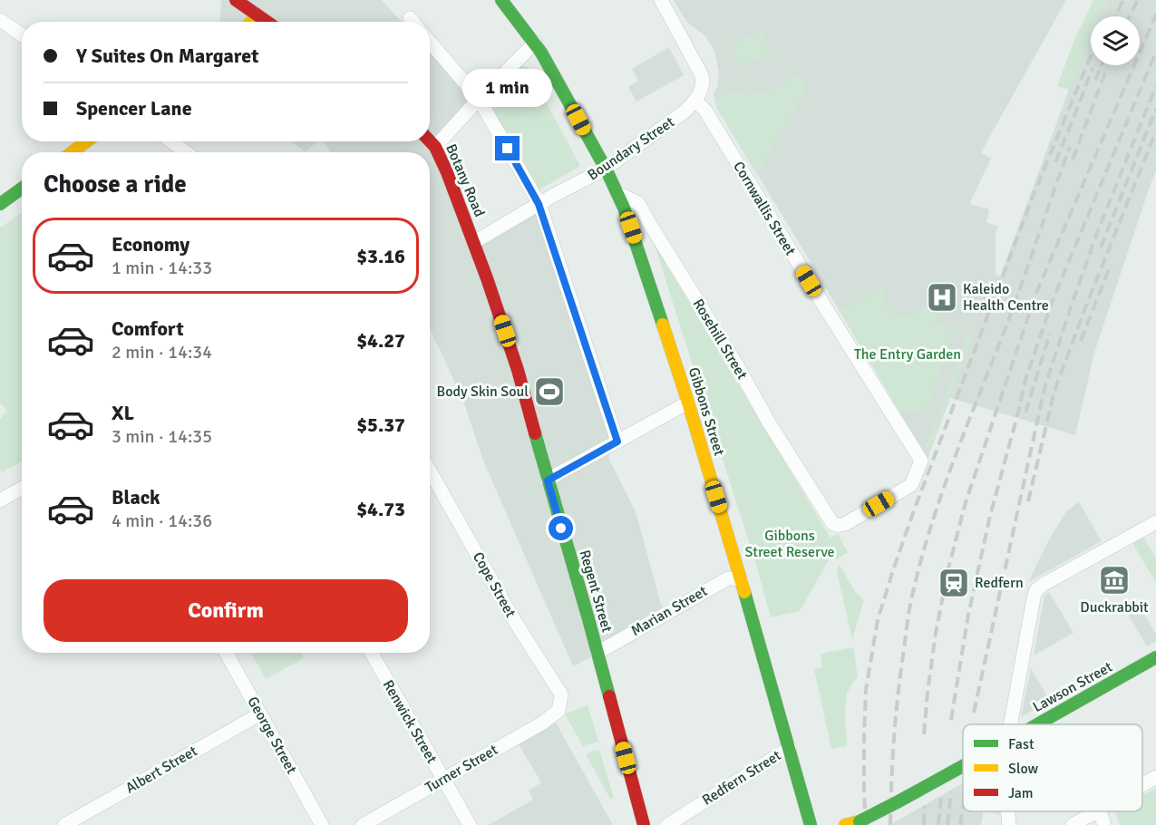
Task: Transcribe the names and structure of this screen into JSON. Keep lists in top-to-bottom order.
{
  "streets": {
    "main road": [
      "Botany Road",
      "Gibbons Street",
      "Regent Street",
      "Lawson Street"
    ],
    "street": [
      "Boundary Street",
      "Cornwallis Street",
      "Rosehill Street",
      "Cope Street",
      "Marian Street",
      "Renwick Street",
      "George Street",
      "Turner Street",
      "Albert Street",
      "Redfern Street"
    ]
  },
  "crossings": [
    ["Boundary Street", "Botany Road"],
    ["Boundary Street", "Cornwallis Street"],
    ["Boundary Street", "Gibbons Street"],
    ["Boundary Street", "Regent Street"],
    ["Botany Road", "Regent Street"],
    ["Cornwallis Street", "Rosehill Street"],
    ["Rosehill Street", "Gibbons Street"],
    ["Gibbons Street", "Marian Street"],
    ["Gibbons Street", "Redfern Street"],
    ["Cope Street", "Turner Street"],
    ["Regent Street", "Marian Street"],
    ["Renwick Street", "Turner Street"],
    ["George Street", "Albert Street"]
  ],
  "parks": ["The Entry Garden", "Gibbons Street Reserve"],
  "places": {
    "hospital": ["Kaleido Health Centre"],
    "sports": ["Body Skin Soul"],
    "museum": ["Duckrabbit"],
    "station": ["Redfern"]
  },
  "legend": ["Fast", "Slow", "Jam"],
  "page": {
    "banner": ["Y Suites On Margaret", "Spencer Lane"],
    "bubble": "1 min",
    "heading": "Choose a ride",
    "list": [
      {
        "name": "Economy",
        "note": "1 min · 14:33",
        "value": "$3.16"
      },
      {
        "name": "Comfort",
        "note": "2 min · 14:34",
        "value": "$4.27"
      },
      {
        "name": "XL",
        "note": "3 min · 14:35",
        "value": "$5.37"
      },
      {
        "name": "Black",
        "note": "4 min · 14:36",
        "value": "$4.73"
      }
    ],
    "buttons": "Confirm"
  }
}
